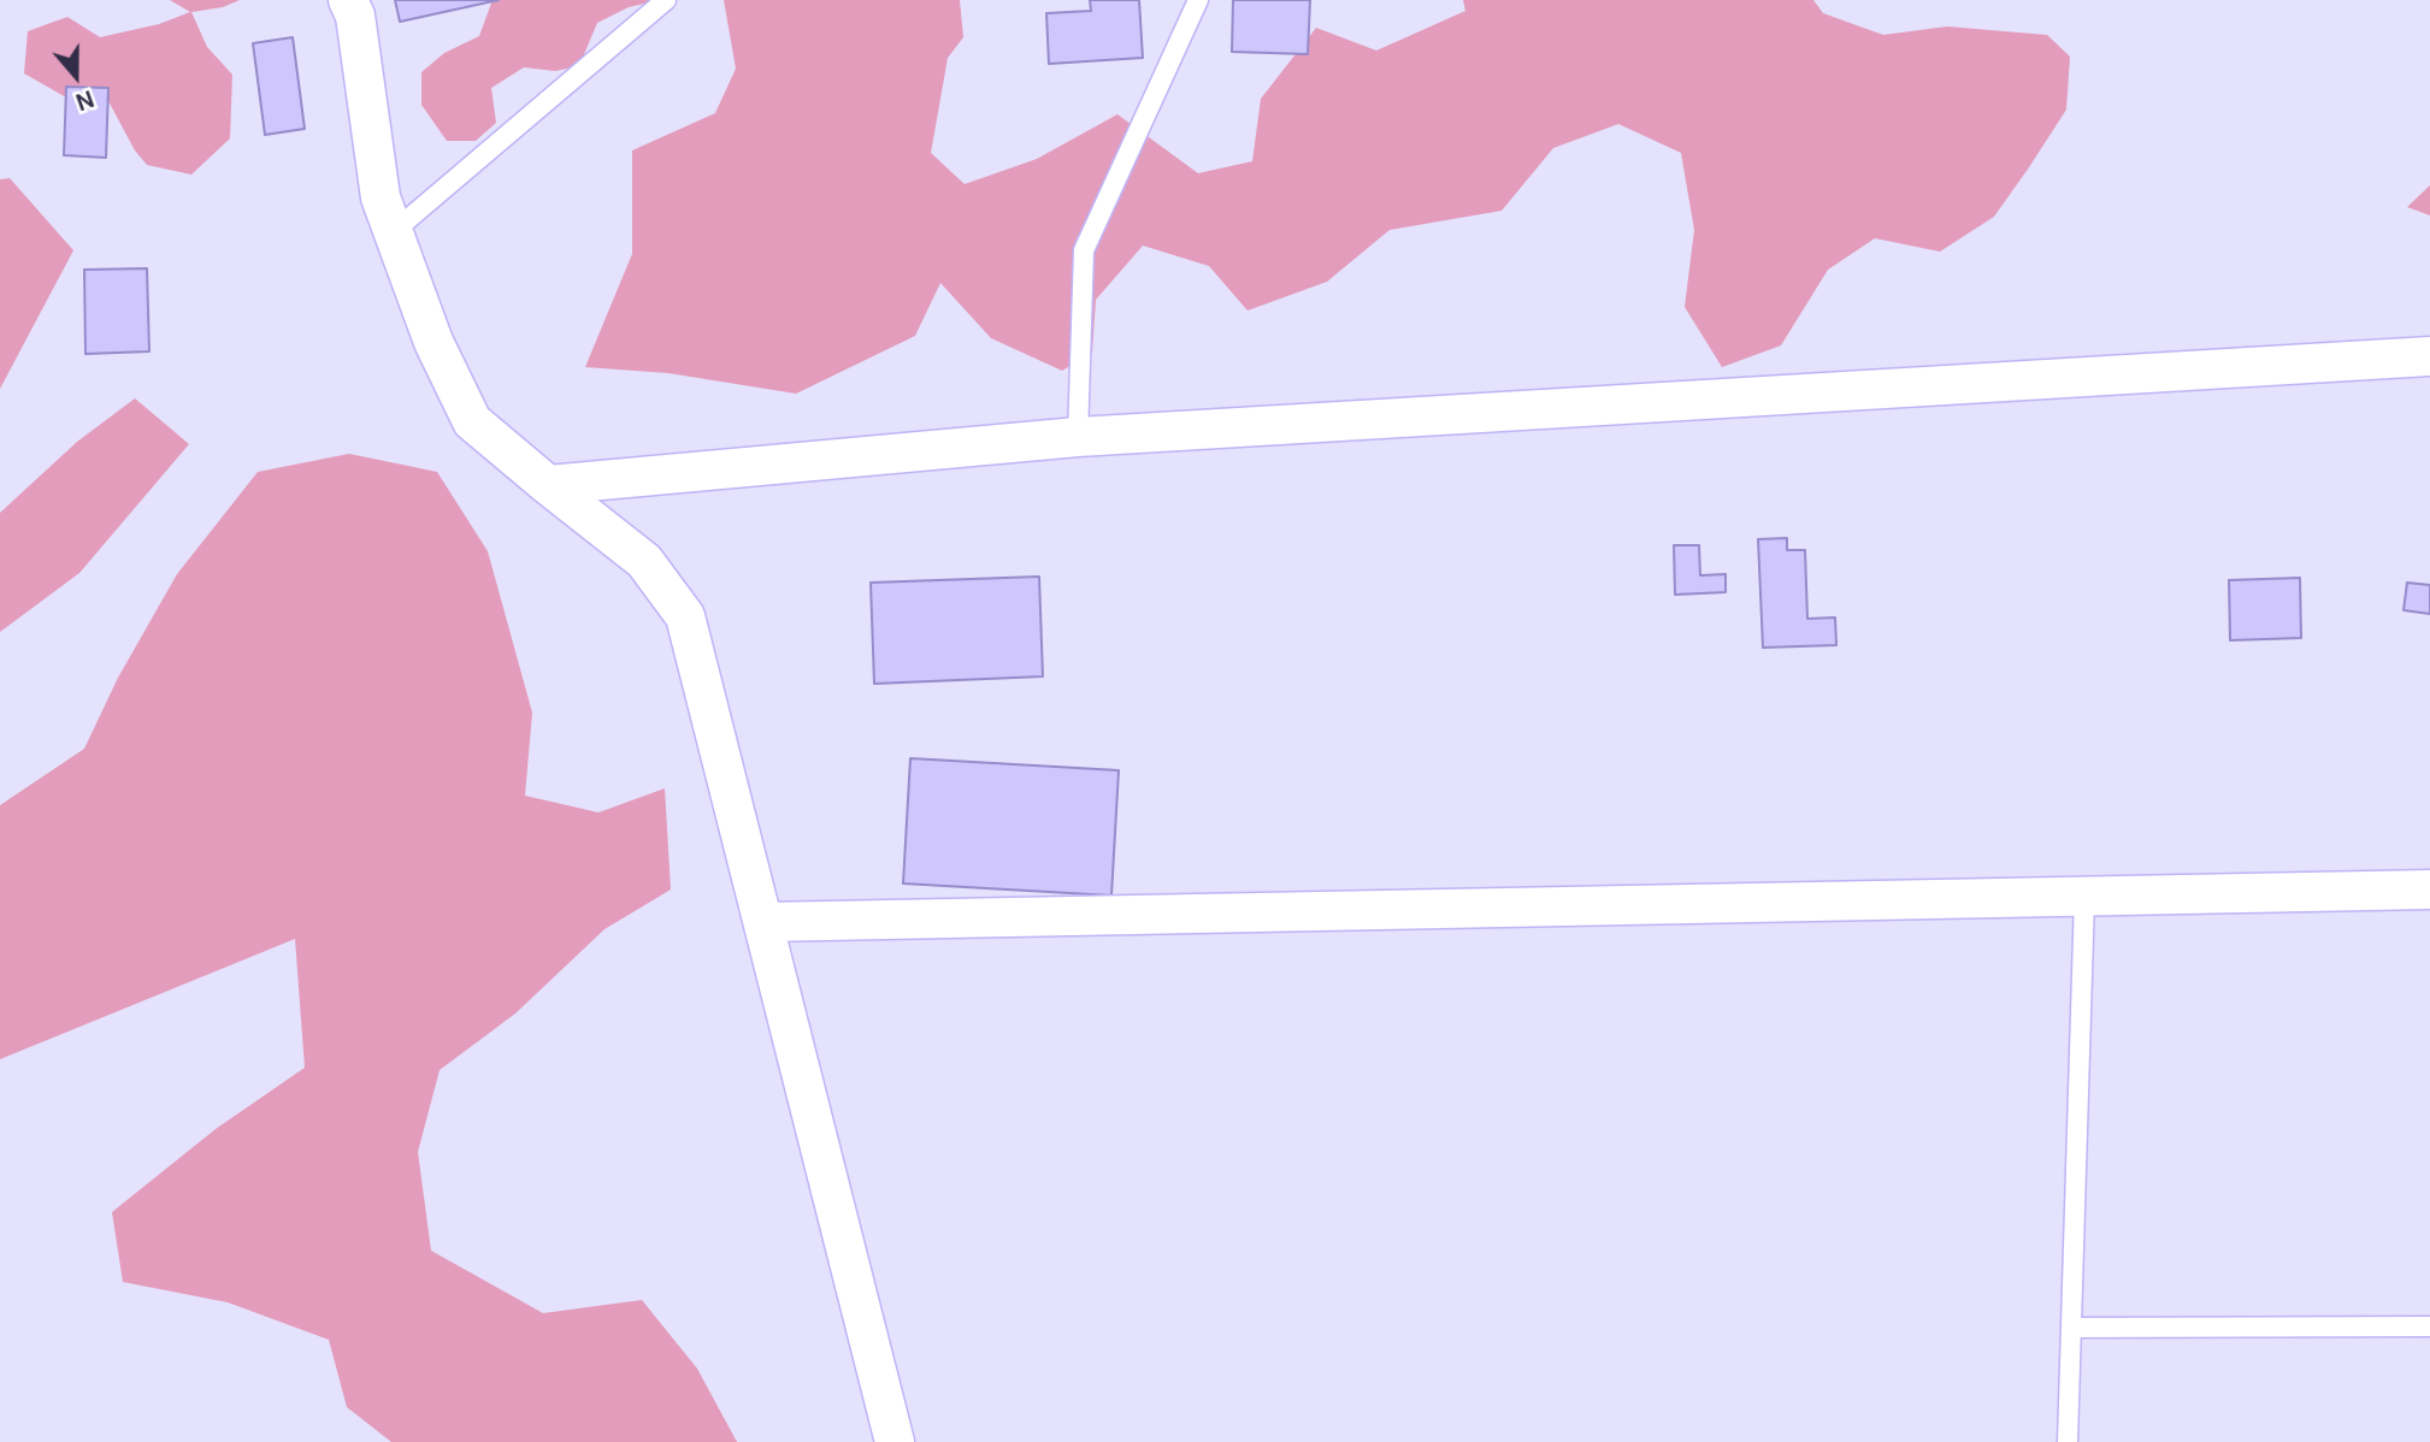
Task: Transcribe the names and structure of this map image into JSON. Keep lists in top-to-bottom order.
{
  "north": "bottom"
}
